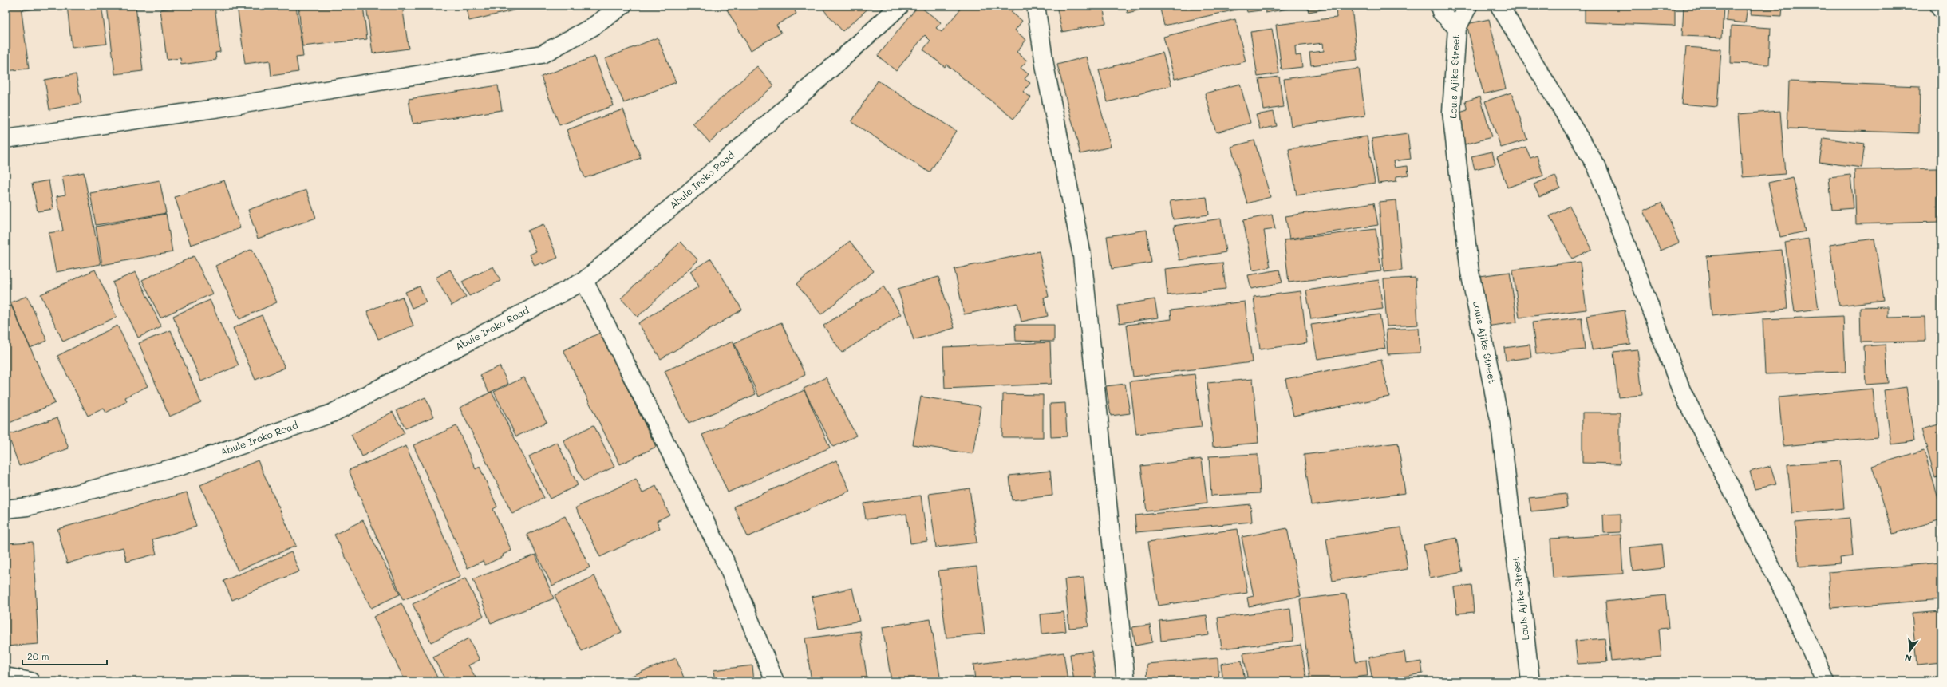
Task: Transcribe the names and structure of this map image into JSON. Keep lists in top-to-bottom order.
{
  "streets": {
    "street": ["Louis Ajike Street", "Abule Iroko Road"]
  },
  "scale_bar": "20 m",
  "north": "bottom"
}
